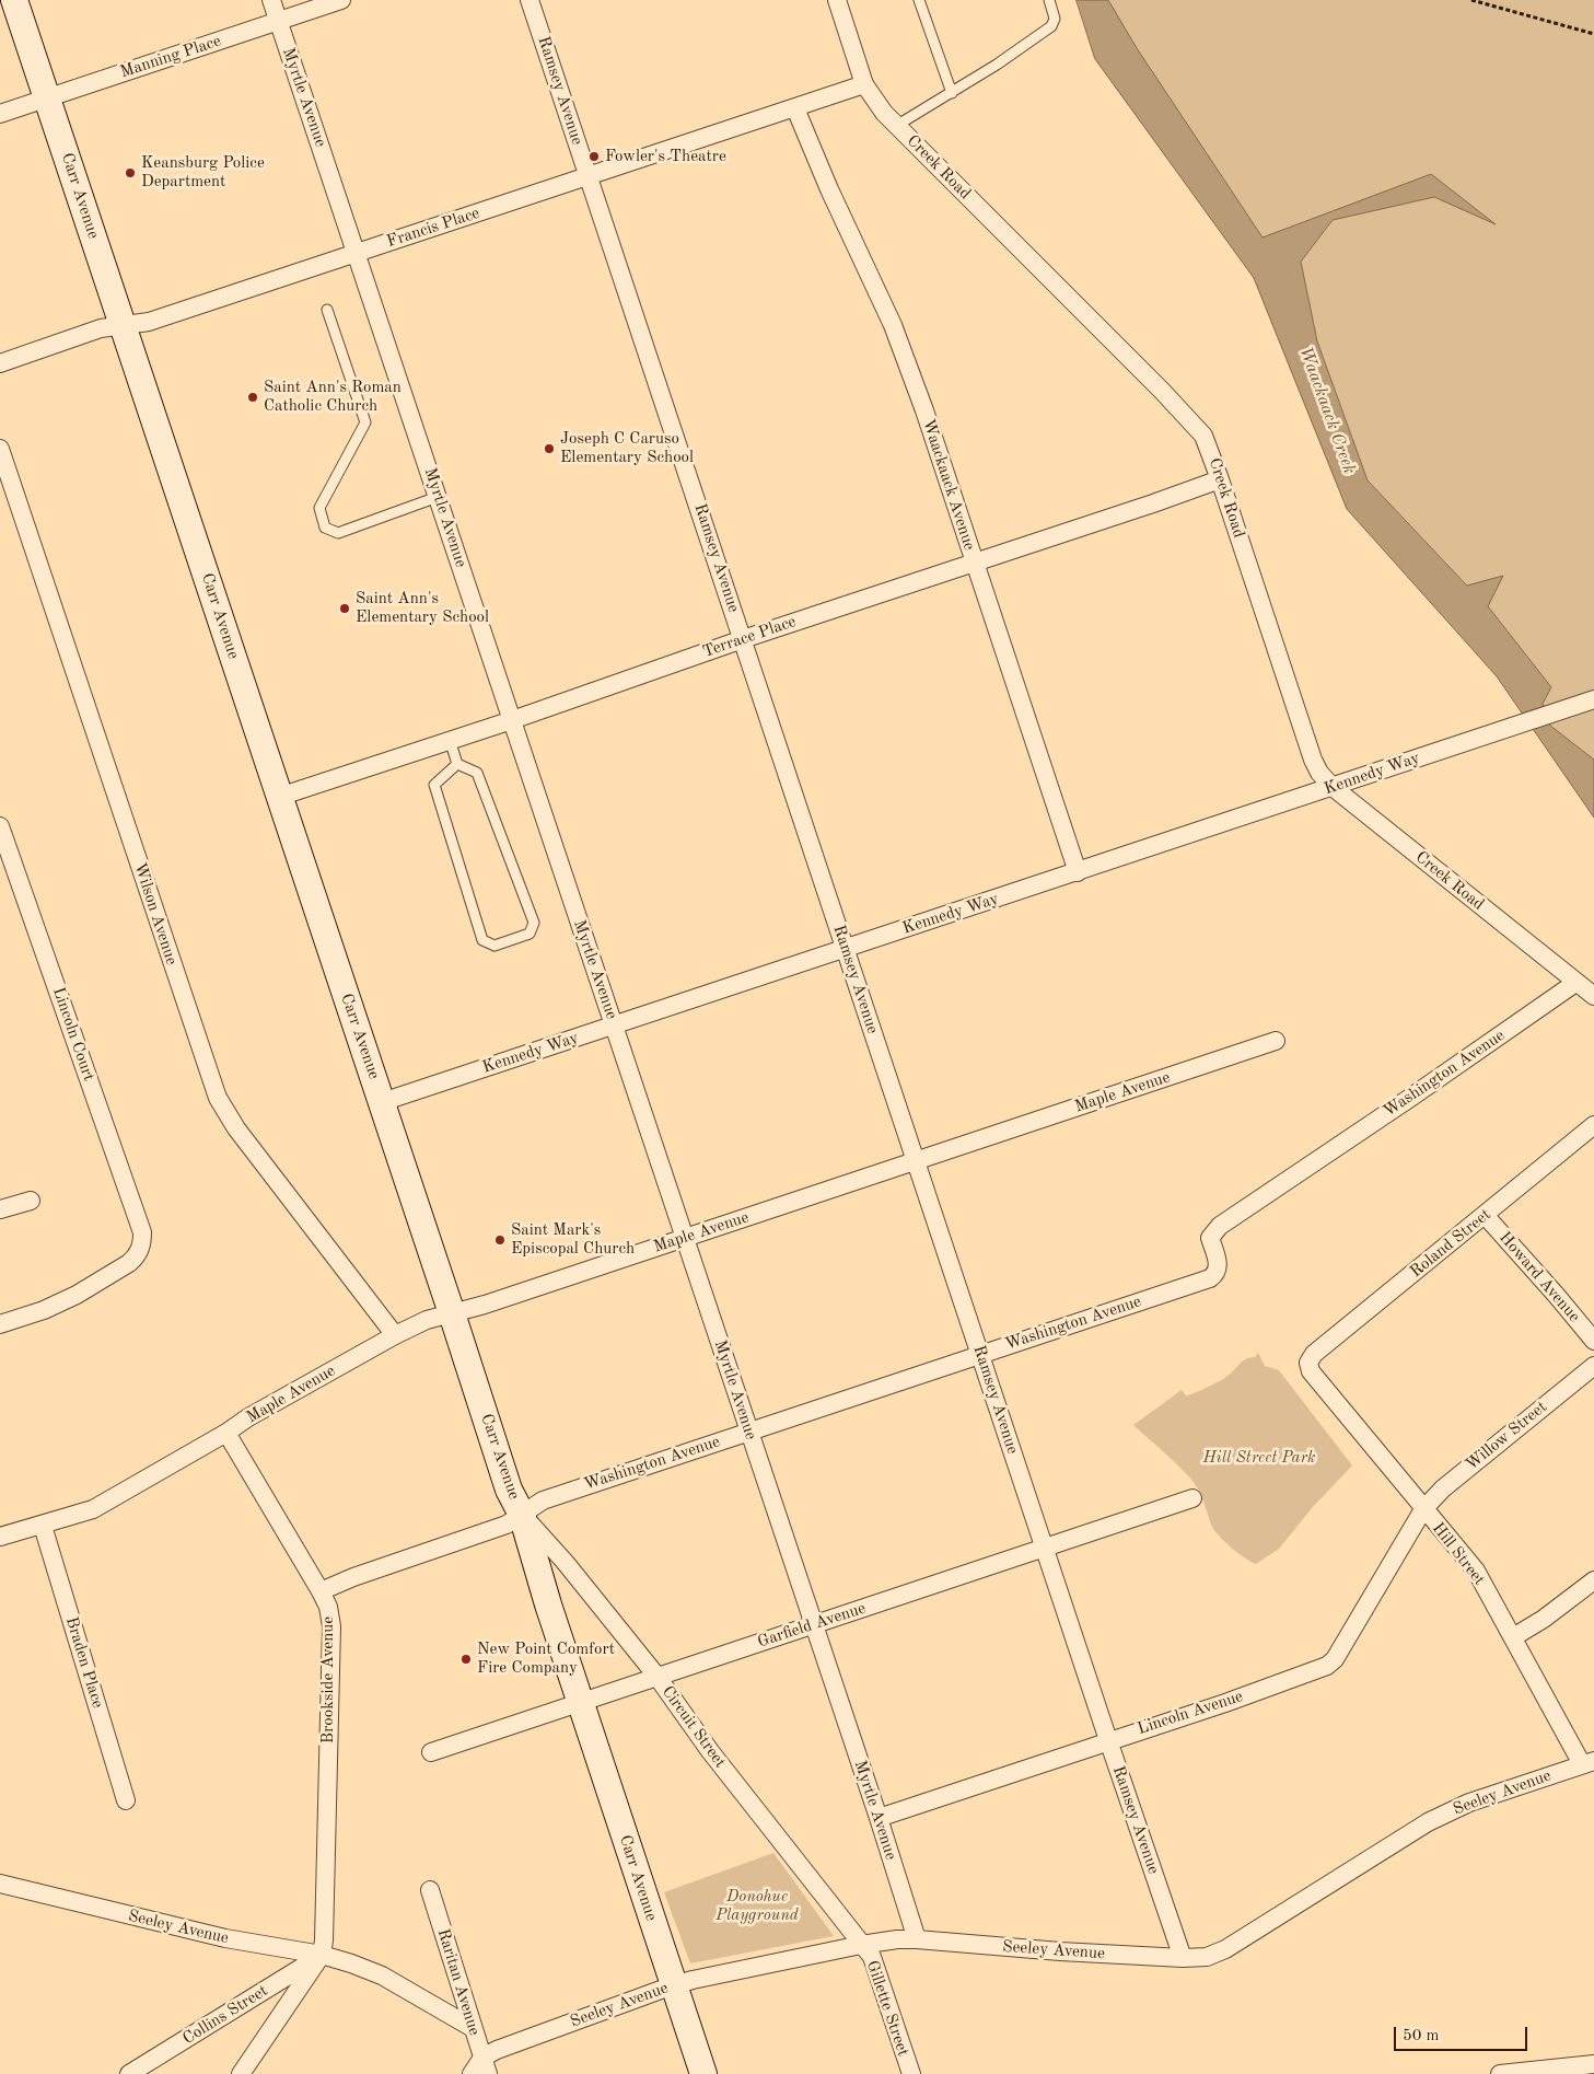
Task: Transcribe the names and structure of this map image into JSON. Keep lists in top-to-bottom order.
{
  "streets": {
    "street": [
      "Manning Place",
      "Ramsey Avenue",
      "Myrtle Avenue",
      "Creek Road",
      "Carr Avenue",
      "Francis Place",
      "Waackaack Avenue",
      "Terrace Place",
      "Kennedy Way",
      "Wilson Avenue",
      "Lincoln Court",
      "Washington Avenue",
      "Maple Avenue",
      "Roland Street",
      "Howard Avenue",
      "Willow Street",
      "Hill Street",
      "Garfield Avenue",
      "Braden Place",
      "Brookside Avenue",
      "Lincoln Avenue",
      "Circuit Street",
      "Seeley Avenue",
      "Raritan Avenue",
      "Gillette Street",
      "Collins Street"
    ]
  },
  "crossings": [
    ["Manning Place", "Myrtle Avenue"],
    ["Manning Place", "Carr Avenue"],
    ["Ramsey Avenue", "Francis Place"],
    ["Ramsey Avenue", "Terrace Place"],
    ["Ramsey Avenue", "Kennedy Way"],
    ["Ramsey Avenue", "Washington Avenue"],
    ["Ramsey Avenue", "Maple Avenue"],
    ["Ramsey Avenue", "Garfield Avenue"],
    ["Ramsey Avenue", "Lincoln Avenue"],
    ["Ramsey Avenue", "Seeley Avenue"],
    ["Myrtle Avenue", "Francis Place"],
    ["Myrtle Avenue", "Terrace Place"],
    ["Myrtle Avenue", "Kennedy Way"],
    ["Myrtle Avenue", "Washington Avenue"],
    ["Myrtle Avenue", "Maple Avenue"],
    ["Myrtle Avenue", "Garfield Avenue"],
    ["Myrtle Avenue", "Lincoln Avenue"],
    ["Myrtle Avenue", "Seeley Avenue"],
    ["Creek Road", "Francis Place"],
    ["Creek Road", "Terrace Place"],
    ["Creek Road", "Kennedy Way"],
    ["Creek Road", "Washington Avenue"],
    ["Carr Avenue", "Francis Place"],
    ["Carr Avenue", "Terrace Place"],
    ["Carr Avenue", "Kennedy Way"],
    ["Carr Avenue", "Washington Avenue"],
    ["Carr Avenue", "Maple Avenue"],
    ["Carr Avenue", "Garfield Avenue"],
    ["Carr Avenue", "Circuit Street"],
    ["Carr Avenue", "Seeley Avenue"],
    ["Francis Place", "Waackaack Avenue"],
    ["Waackaack Avenue", "Terrace Place"],
    ["Waackaack Avenue", "Kennedy Way"],
    ["Wilson Avenue", "Maple Avenue"],
    ["Washington Avenue", "Brookside Avenue"],
    ["Washington Avenue", "Circuit Street"],
    ["Maple Avenue", "Braden Place"],
    ["Maple Avenue", "Brookside Avenue"],
    ["Roland Street", "Howard Avenue"],
    ["Roland Street", "Hill Street"],
    ["Willow Street", "Hill Street"],
    ["Willow Street", "Lincoln Avenue"],
    ["Hill Street", "Lincoln Avenue"],
    ["Hill Street", "Seeley Avenue"],
    ["Garfield Avenue", "Circuit Street"],
    ["Brookside Avenue", "Seeley Avenue"],
    ["Brookside Avenue", "Collins Street"],
    ["Circuit Street", "Seeley Avenue"],
    ["Circuit Street", "Gillette Street"],
    ["Seeley Avenue", "Raritan Avenue"],
    ["Seeley Avenue", "Gillette Street"],
    ["Seeley Avenue", "Collins Street"]
  ],
  "water": ["Waackaack Creek"],
  "parks": ["Hill Street Park", "Donohue Playground"],
  "places": [
    "Fowler's Theatre",
    "Keansburg Police Department",
    "Saint Ann's Roman Catholic Church",
    "Joseph C Caruso Elementary School",
    "Saint Ann's Elementary School",
    "Saint Mark's Episcopal Church",
    "New Point Comfort Fire Company"
  ],
  "scale_bar": "50 m"
}
